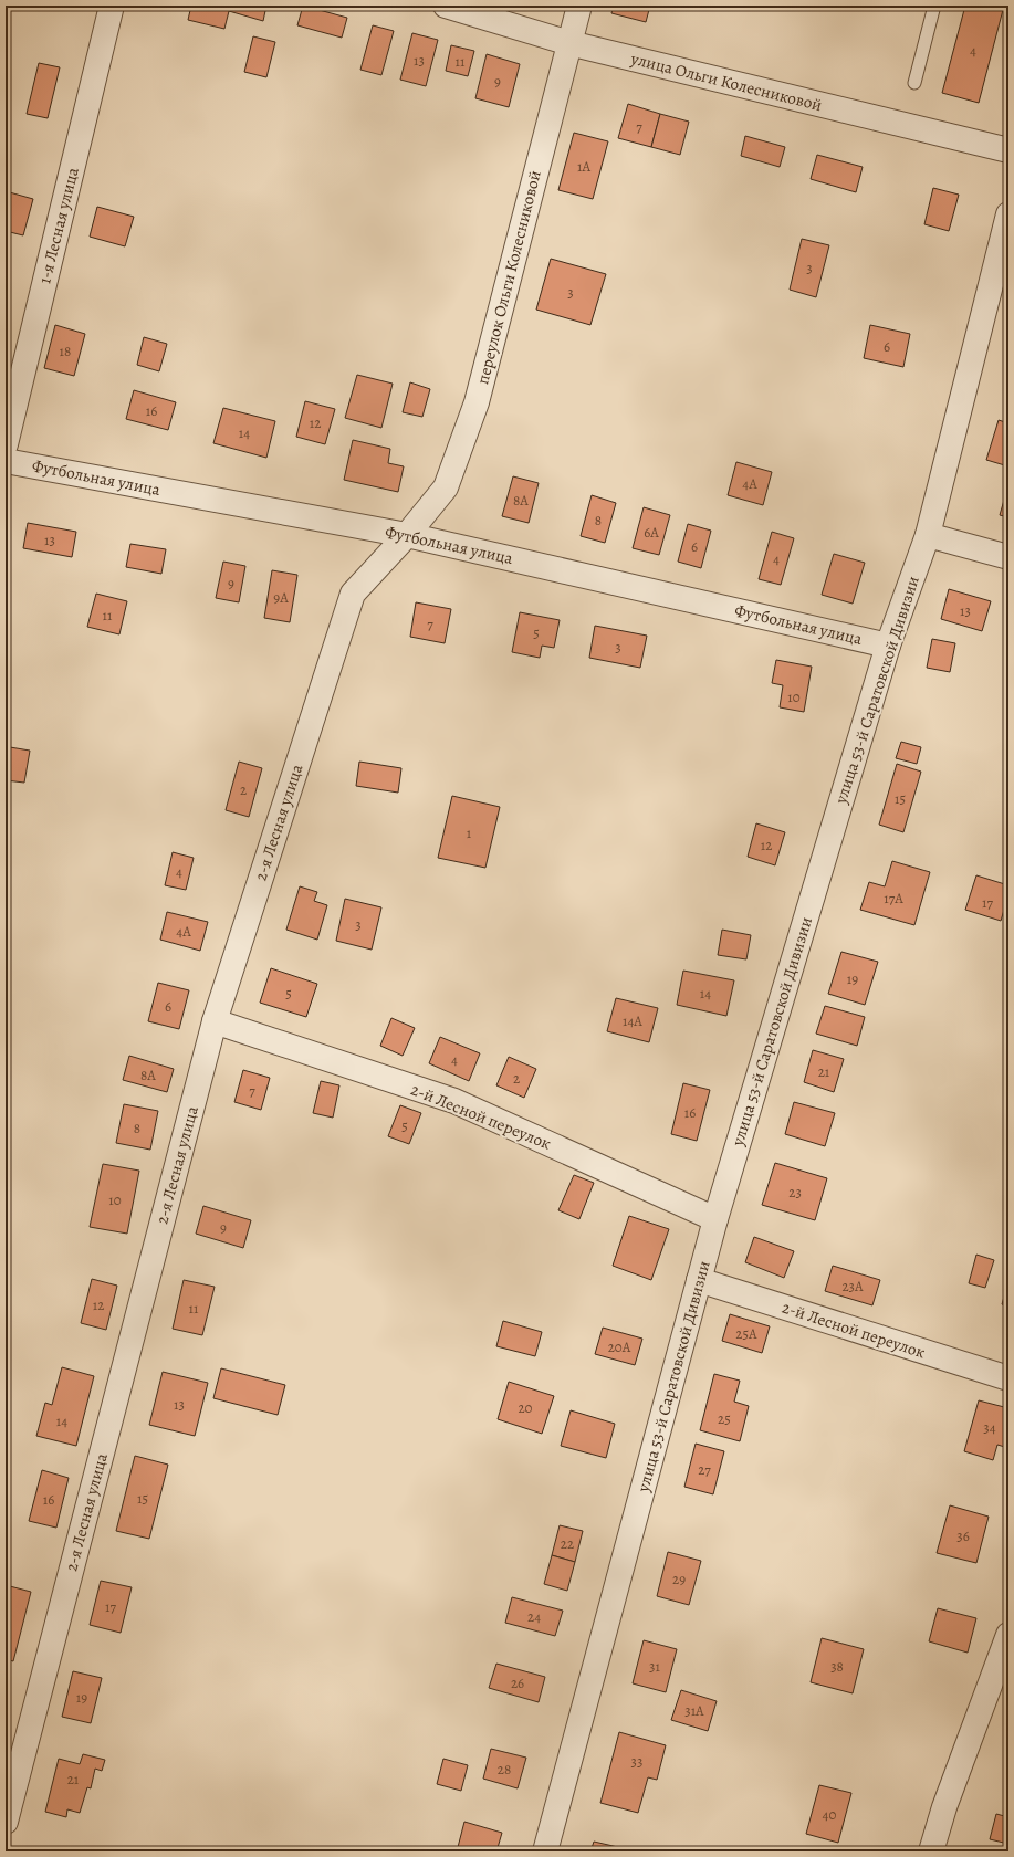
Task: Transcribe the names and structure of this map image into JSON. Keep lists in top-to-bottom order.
{
  "streets": {
    "street": [
      "улица Ольги Колесниковой",
      "1-я Лесная улица",
      "переулок Ольги Колесниковой",
      "Футбольная улица",
      "улица 53-й Саратовской Дивизии",
      "2-я Лесная улица",
      "2-й Лесной переулок"
    ]
  },
  "crossings": [
    ["улица Ольги Колесниковой", "переулок Ольги Колесниковой"],
    ["переулок Ольги Колесниковой", "Футбольная улица"],
    ["переулок Ольги Колесниковой", "2-я Лесная улица"],
    ["Футбольная улица", "улица 53-й Саратовской Дивизии"],
    ["Футбольная улица", "2-я Лесная улица"],
    ["улица 53-й Саратовской Дивизии", "2-й Лесной переулок"],
    ["2-я Лесная улица", "2-й Лесной переулок"]
  ],
  "house_numbers": [
    "4",
    "13",
    "11",
    "9",
    "7",
    "1А",
    "3",
    "3",
    "6",
    "18",
    "16",
    "12",
    "14",
    "4А",
    "8А",
    "8",
    "6А",
    "13",
    "6",
    "4",
    "9",
    "9А",
    "13",
    "11",
    "7",
    "5",
    "3",
    "10",
    "2",
    "15",
    "1",
    "12",
    "4",
    "17А",
    "17",
    "3",
    "4А",
    "19",
    "5",
    "14",
    "6",
    "14А",
    "4",
    "21",
    "8А",
    "2",
    "7",
    "16",
    "5",
    "8",
    "23",
    "10",
    "9",
    "23А",
    "12",
    "11",
    "25А",
    "20А",
    "13",
    "20",
    "25",
    "14",
    "34",
    "27",
    "15",
    "16",
    "36",
    "22",
    "29",
    "17",
    "24",
    "31",
    "38",
    "26",
    "19",
    "31А",
    "33",
    "28",
    "21",
    "40"
  ]
}
